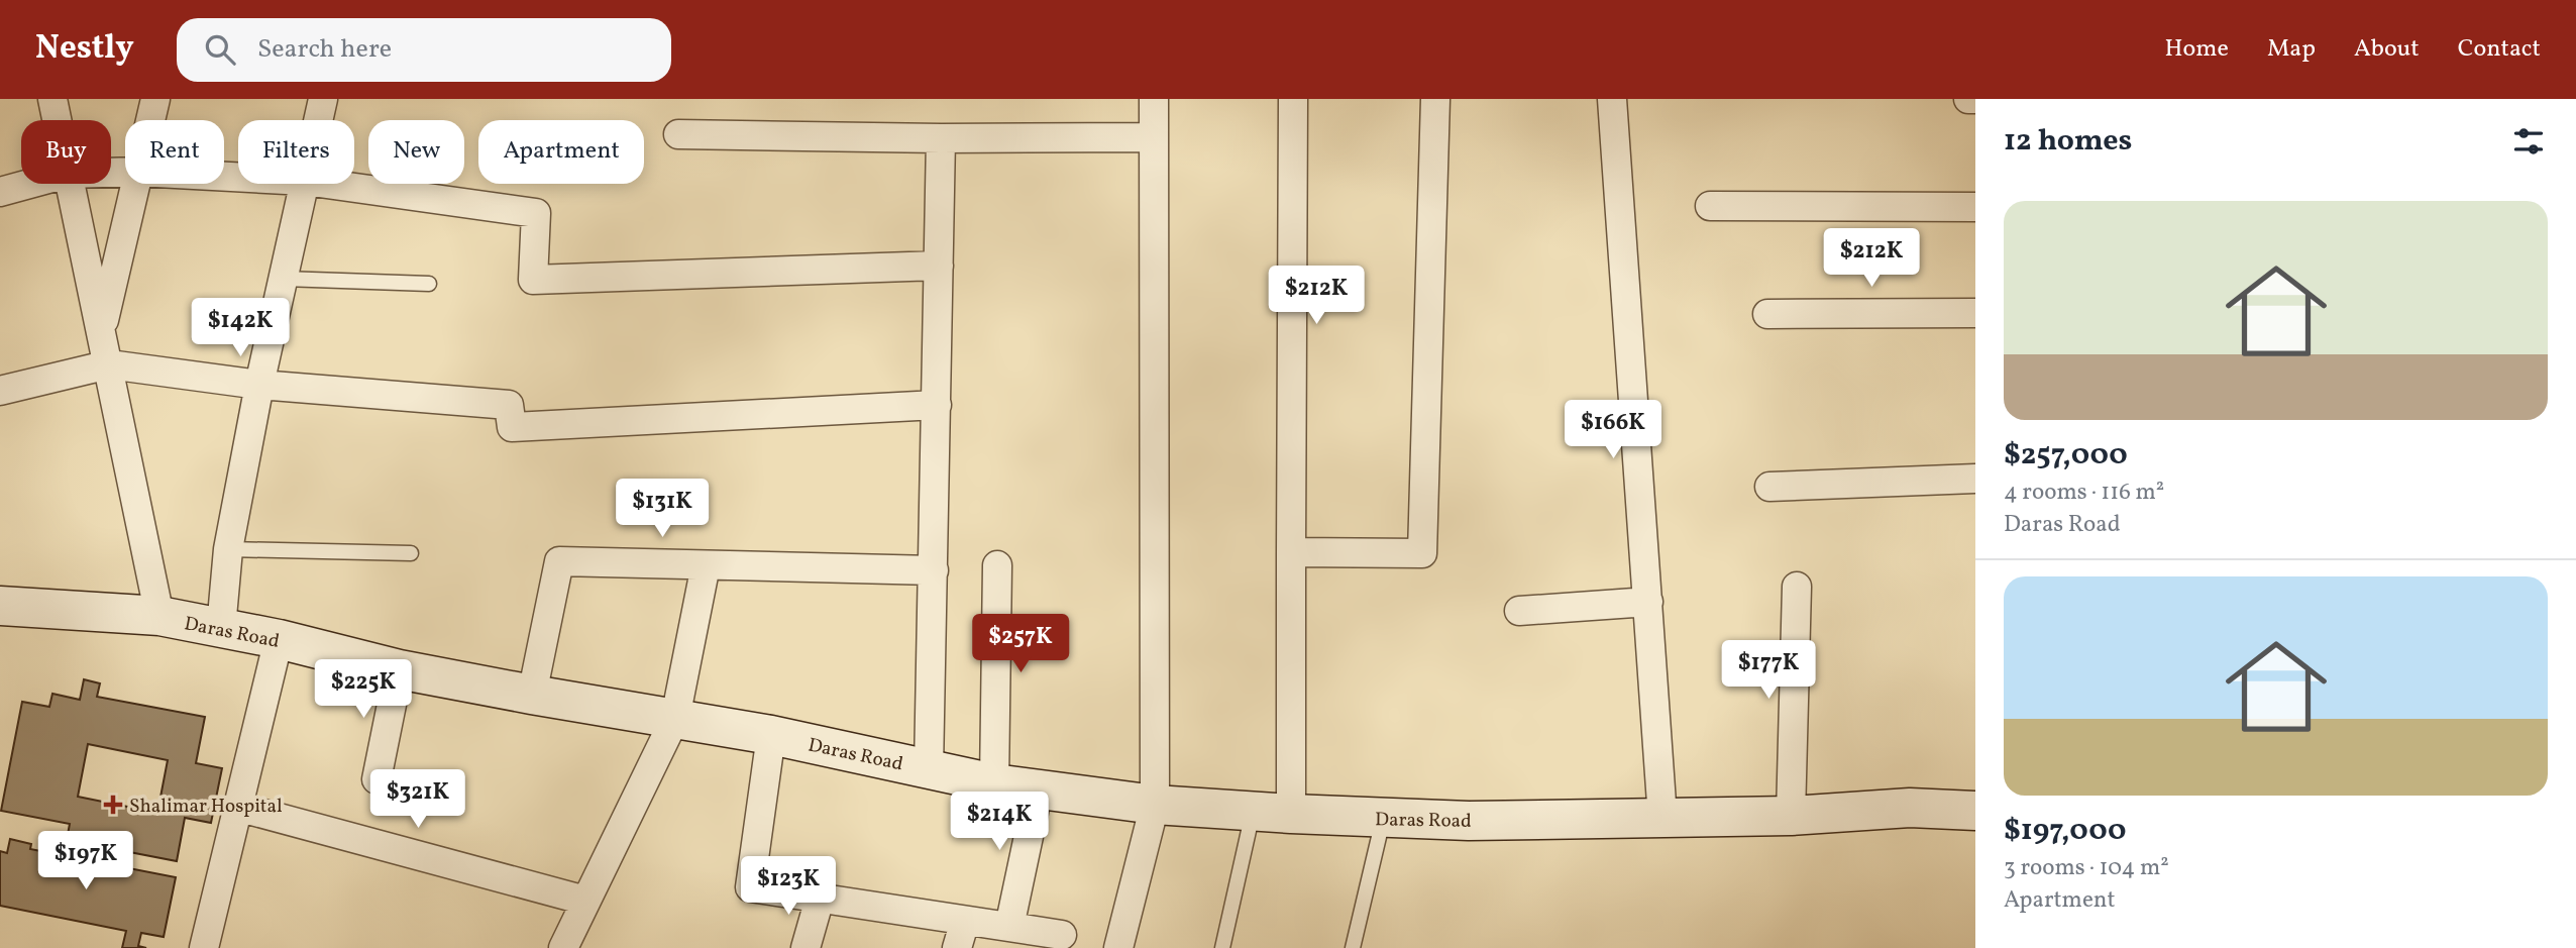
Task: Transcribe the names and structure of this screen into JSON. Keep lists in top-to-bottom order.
{
  "streets": {
    "street": ["Daras Road"]
  },
  "places": {
    "health": ["Shalimar Hospital"]
  },
  "page": {
    "header": "Nestly",
    "search": "Search here",
    "nav": [
      "Home",
      "Map",
      "About",
      "Contact"
    ],
    "heading": "12 homes",
    "chip": [
      "Buy",
      "Rent",
      "Filters",
      "New",
      "Apartment"
    ],
    "list": [
      {
        "name": "$257,000",
        "note": "4 rooms · 116 m² · Daras Road"
      },
      {
        "name": "$197,000",
        "note": "3 rooms · 104 m² · Apartment"
      }
    ],
    "price": [
      "$212K",
      "$212K",
      "$142K",
      "$166K",
      "$131K",
      "$257K",
      "$177K",
      "$225K",
      "$321K",
      "$214K",
      "$197K",
      "$123K"
    ]
  }
}
